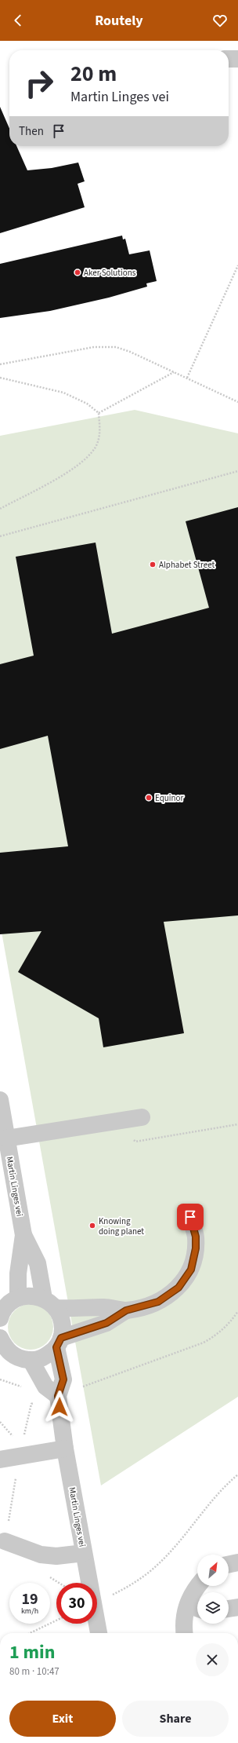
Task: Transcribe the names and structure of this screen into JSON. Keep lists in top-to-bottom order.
{
  "streets": {
    "street": ["Martin Linges vei"]
  },
  "places": [
    "Aker Solutions",
    "Alphabet Street",
    "Equinor",
    "Knowing doing planet"
  ],
  "north": "top right",
  "page": {
    "header": "Routely",
    "turn": ["20 m", "Martin Linges vei"],
    "then": "Then",
    "speed": "19 km/h",
    "limit": "30",
    "heading": ["1 min", "80 m · 10:47"],
    "buttons": ["Exit", "Share"]
  }
}
